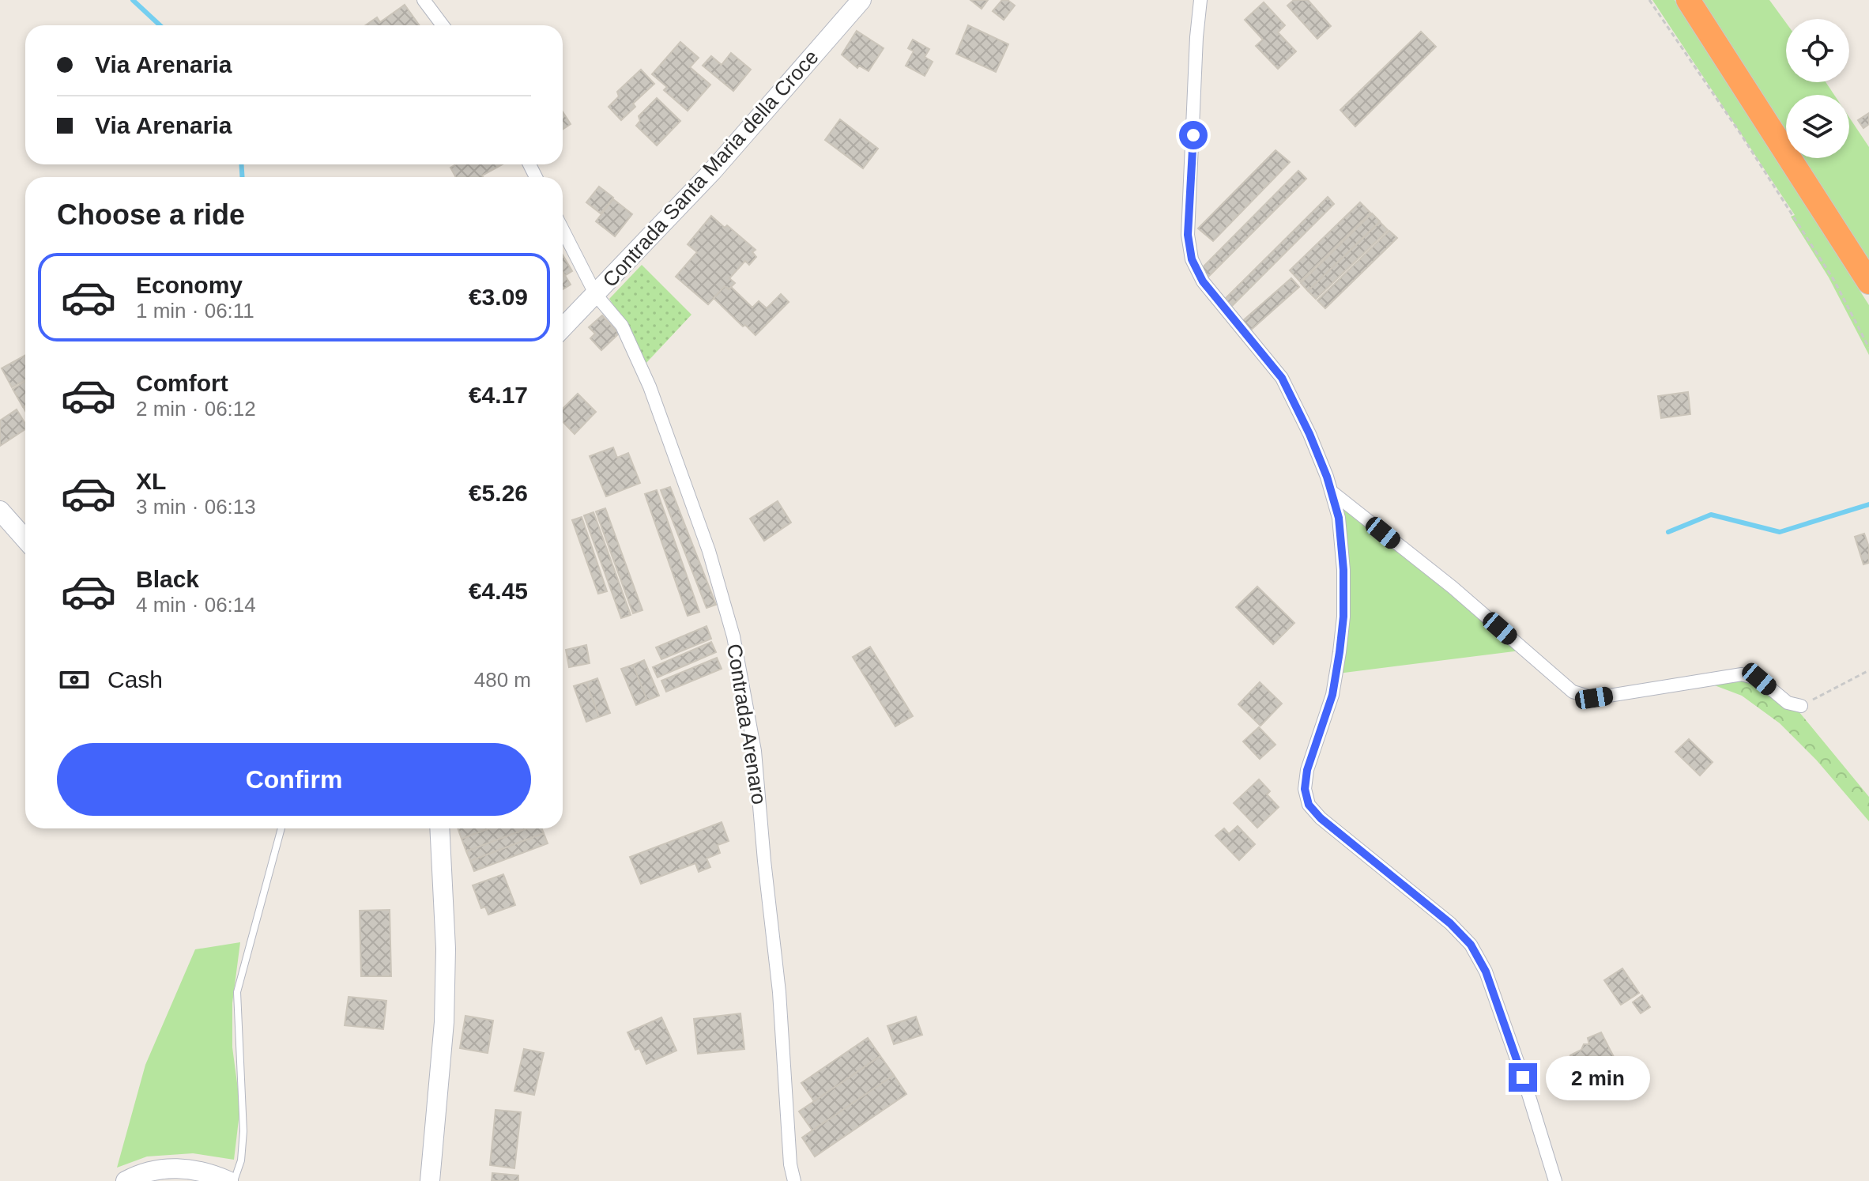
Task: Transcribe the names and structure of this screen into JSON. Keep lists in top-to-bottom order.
{
  "streets": {
    "main road": ["Contrada Santa Maria della Croce"],
    "street": ["Contrada Arenaro"]
  },
  "crossings": [
    ["Contrada Santa Maria della Croce", "Contrada Arenaro"]
  ],
  "page": {
    "banner": ["Via Arenaria", "Via Arenaria"],
    "heading": "Choose a ride",
    "list": [
      {
        "name": "Economy",
        "note": "1 min · 06:11",
        "value": "€3.09"
      },
      {
        "name": "Comfort",
        "note": "2 min · 06:12",
        "value": "€4.17"
      },
      {
        "name": "XL",
        "note": "3 min · 06:13",
        "value": "€5.26"
      },
      {
        "name": "Black",
        "note": "4 min · 06:14",
        "value": "€4.45"
      }
    ],
    "pay": ["Cash", "480 m"],
    "buttons": "Confirm",
    "bubble": "2 min"
  }
}
